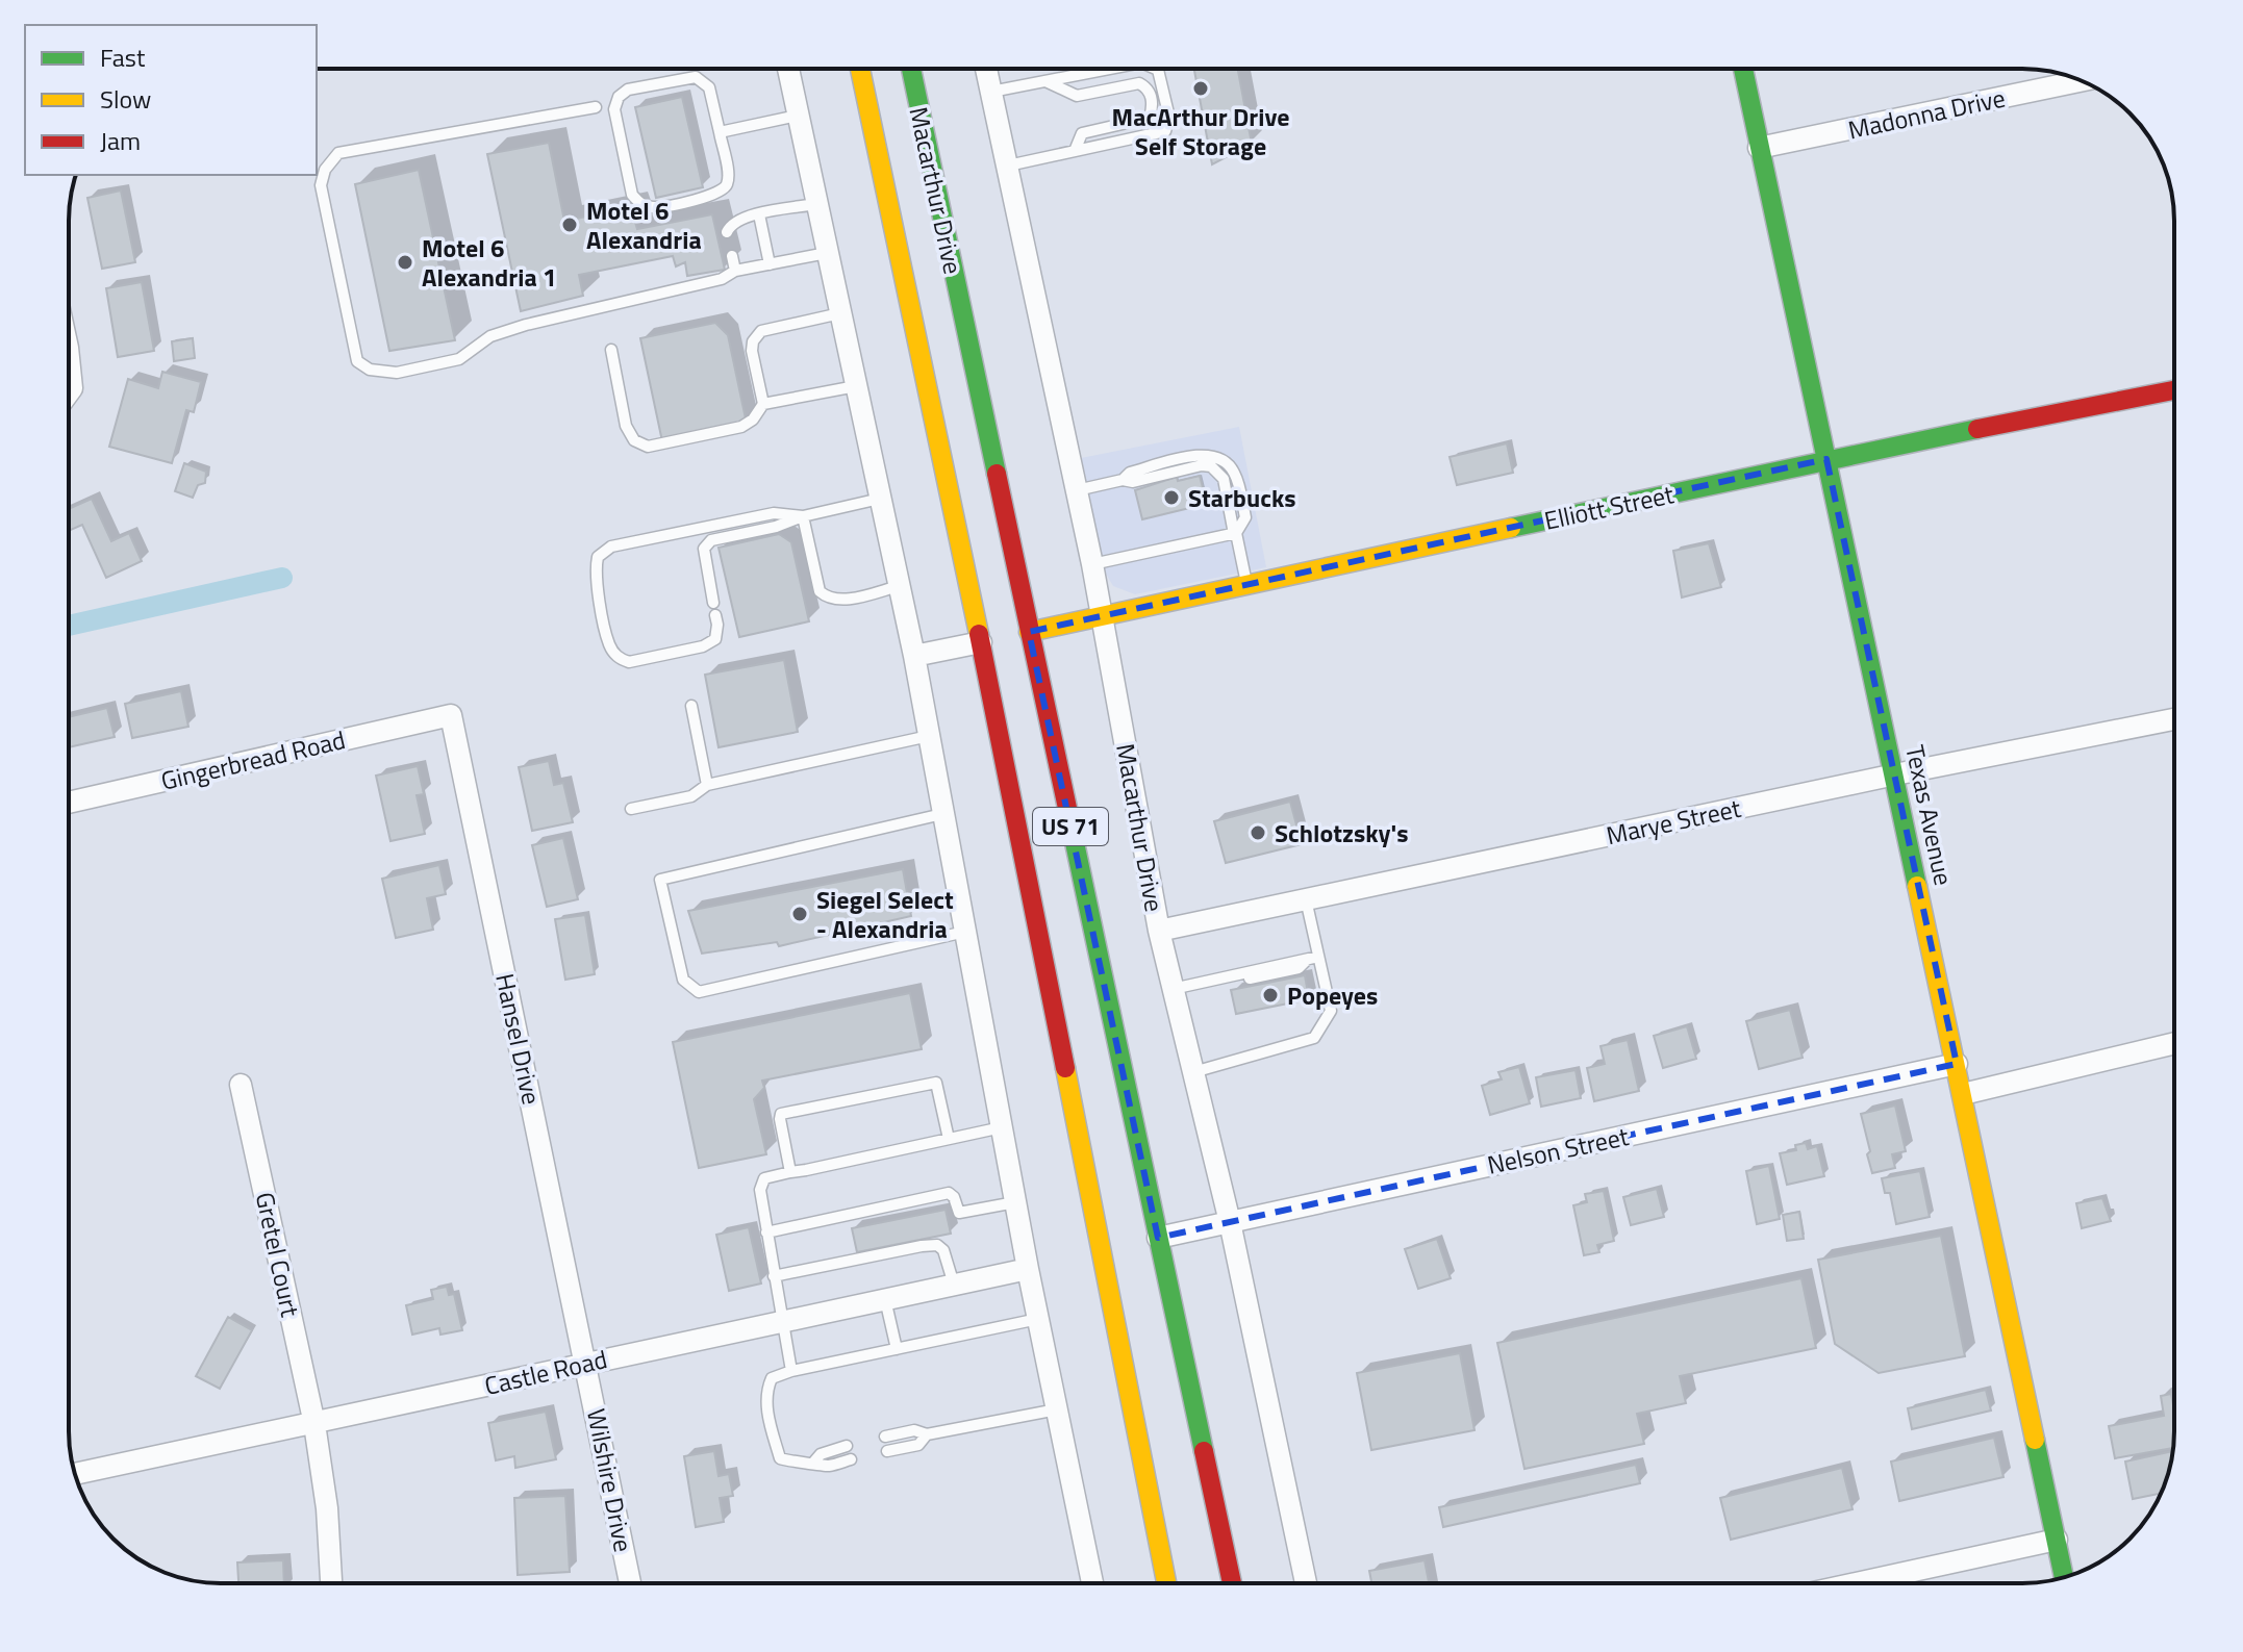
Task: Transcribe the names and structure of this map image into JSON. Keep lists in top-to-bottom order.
{
  "streets": {
    "main road": [
      "Macarthur Drive",
      "Elliott Street",
      "Texas Avenue",
      "US 71"
    ],
    "street": [
      "Madonna Drive",
      "Gingerbread Road",
      "Marye Street",
      "Hansel Drive",
      "Nelson Street",
      "Gretel Court",
      "Castle Road",
      "Wilshire Drive"
    ]
  },
  "crossings": [
    ["Madonna Drive", "Texas Avenue"],
    ["Macarthur Drive", "Elliott Street"],
    ["Macarthur Drive", "Marye Street"],
    ["Macarthur Drive", "Nelson Street"],
    ["Elliott Street", "Texas Avenue"],
    ["Gingerbread Road", "Hansel Drive"],
    ["Texas Avenue", "Marye Street"],
    ["Texas Avenue", "Nelson Street"],
    ["Hansel Drive", "Castle Road"],
    ["Hansel Drive", "Wilshire Drive"],
    ["Gretel Court", "Castle Road"],
    ["Castle Road", "Wilshire Drive"]
  ],
  "places": [
    "MacArthur Drive Self Storage",
    "Motel 6 Alexandria",
    "Motel 6 Alexandria 1",
    "Starbucks",
    "Schlotzsky's",
    "Siegel Select - Alexandria",
    "Popeyes"
  ],
  "legend": ["Fast", "Slow", "Jam"]
}
